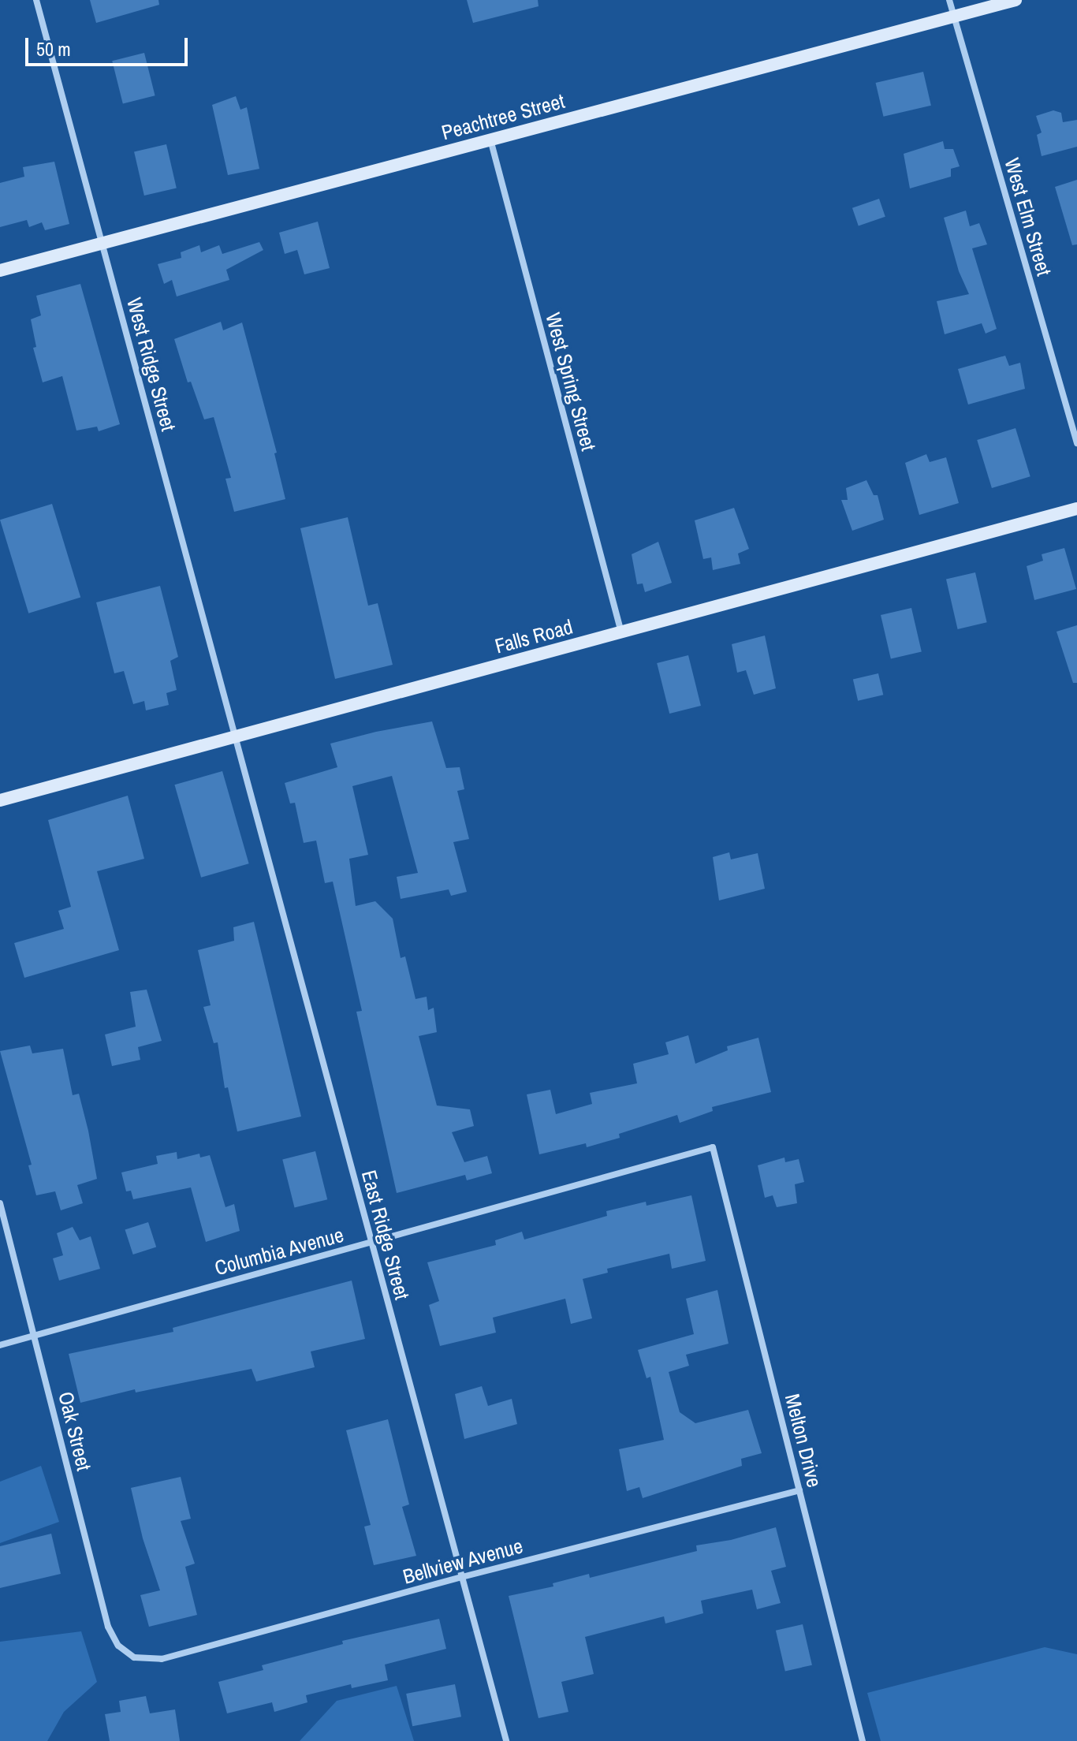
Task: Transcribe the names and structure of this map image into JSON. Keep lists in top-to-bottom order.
{
  "streets": {
    "main road": ["Peachtree Street", "Falls Road"],
    "street": [
      "West Elm Street",
      "West Ridge Street",
      "West Spring Street",
      "East Ridge Street",
      "Columbia Avenue",
      "Oak Street",
      "Melton Drive",
      "Bellview Avenue"
    ]
  },
  "crossings": [
    ["Peachtree Street", "West Elm Street"],
    ["Peachtree Street", "West Ridge Street"],
    ["Peachtree Street", "West Spring Street"],
    ["West Ridge Street", "Falls Road"],
    ["West Ridge Street", "East Ridge Street"],
    ["West Spring Street", "Falls Road"],
    ["Falls Road", "East Ridge Street"],
    ["East Ridge Street", "Columbia Avenue"],
    ["East Ridge Street", "Bellview Avenue"],
    ["Columbia Avenue", "Oak Street"],
    ["Columbia Avenue", "Melton Drive"],
    ["Oak Street", "Bellview Avenue"],
    ["Melton Drive", "Bellview Avenue"]
  ],
  "scale_bar": "50 m"
}
